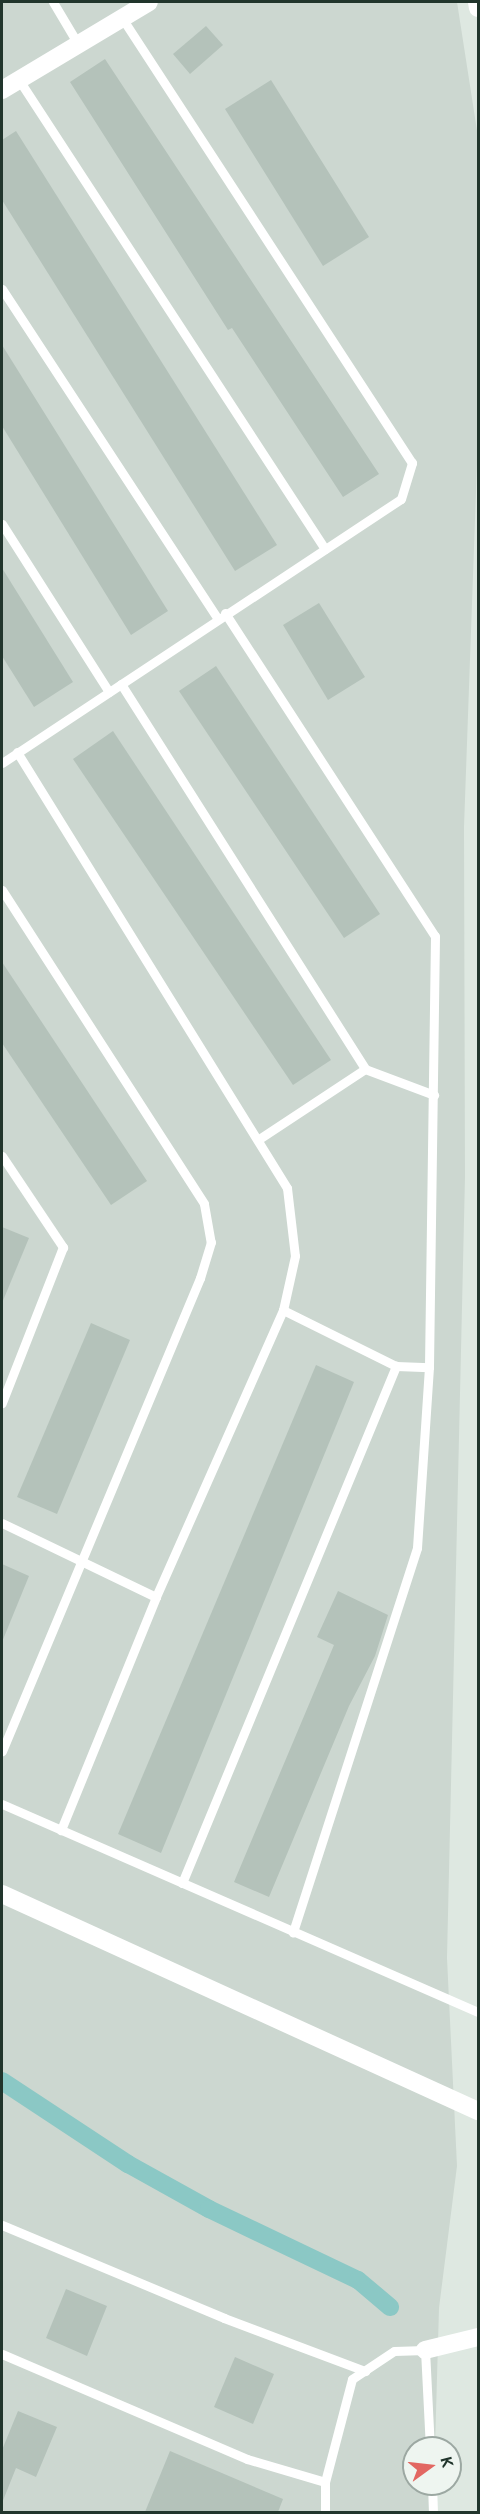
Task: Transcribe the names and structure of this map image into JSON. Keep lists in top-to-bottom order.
{
  "north": "right"
}
